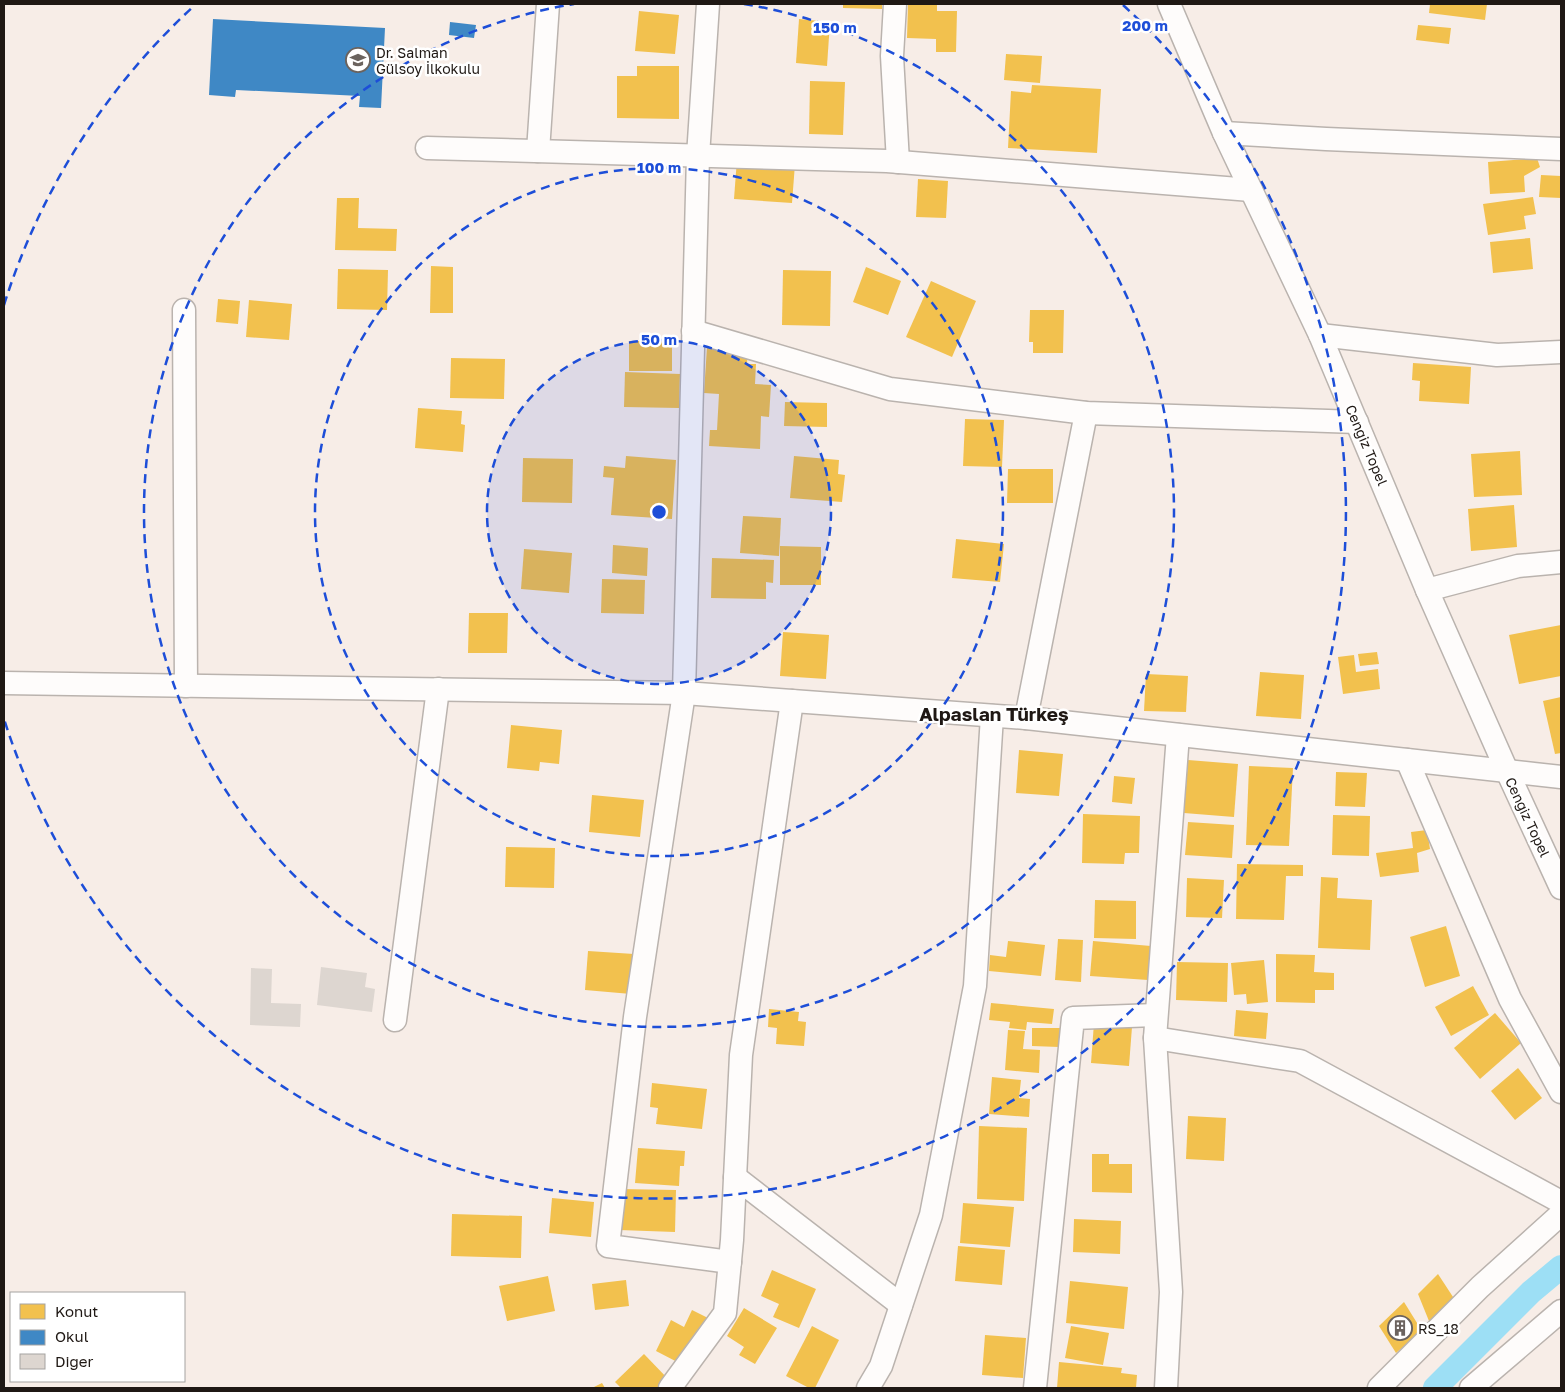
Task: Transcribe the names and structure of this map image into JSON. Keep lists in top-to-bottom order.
{
  "streets": {
    "street": ["Cengiz Topel"]
  },
  "districts": ["Alpaslan Türkeş"],
  "places": {
    "school or university": ["Dr. Salman Gülsoy İlkokulu"],
    "building": ["RS_18"]
  },
  "legend": ["Konut", "Okul", "Diğer"],
  "rings": [
    "200 m",
    "150 m",
    "100 m",
    "50 m"
  ]
}
